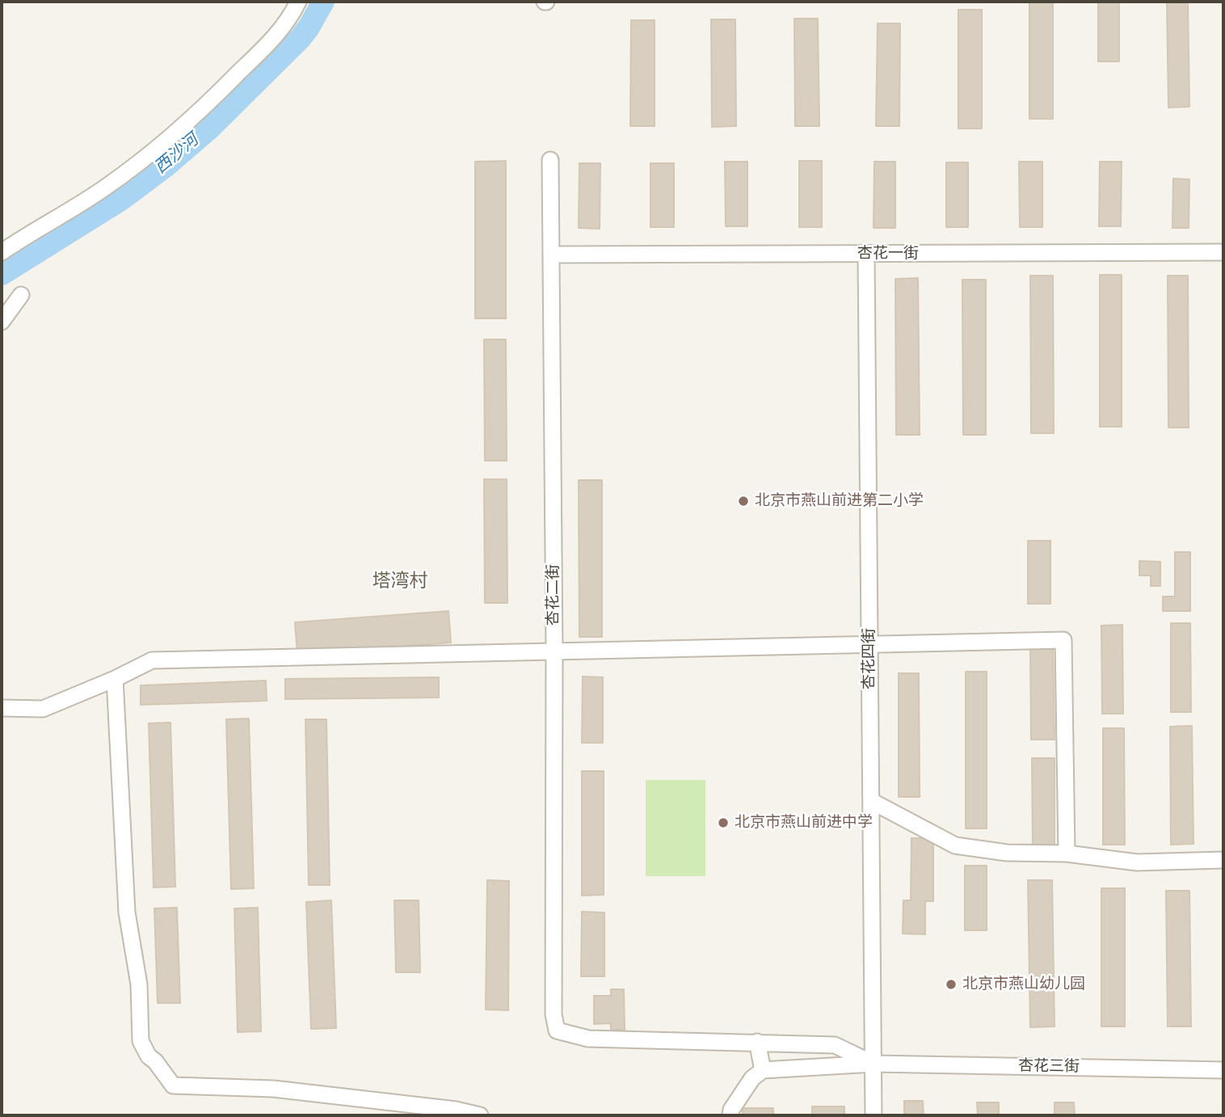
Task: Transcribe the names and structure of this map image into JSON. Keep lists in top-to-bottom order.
{
  "streets": {
    "street": [
      "杏花一街",
      "杏花二街",
      "杏花四街",
      "杏花三街"
    ]
  },
  "crossings": [
    ["杏花一街", "杏花二街"],
    ["杏花一街", "杏花四街"],
    ["杏花二街", "杏花三街"],
    ["杏花四街", "杏花三街"]
  ],
  "districts": ["塔湾村"],
  "water": ["西沙河"],
  "places": ["北京市燕山前进第二小学", "北京市燕山前进中学", "北京市燕山幼儿园"]
}
